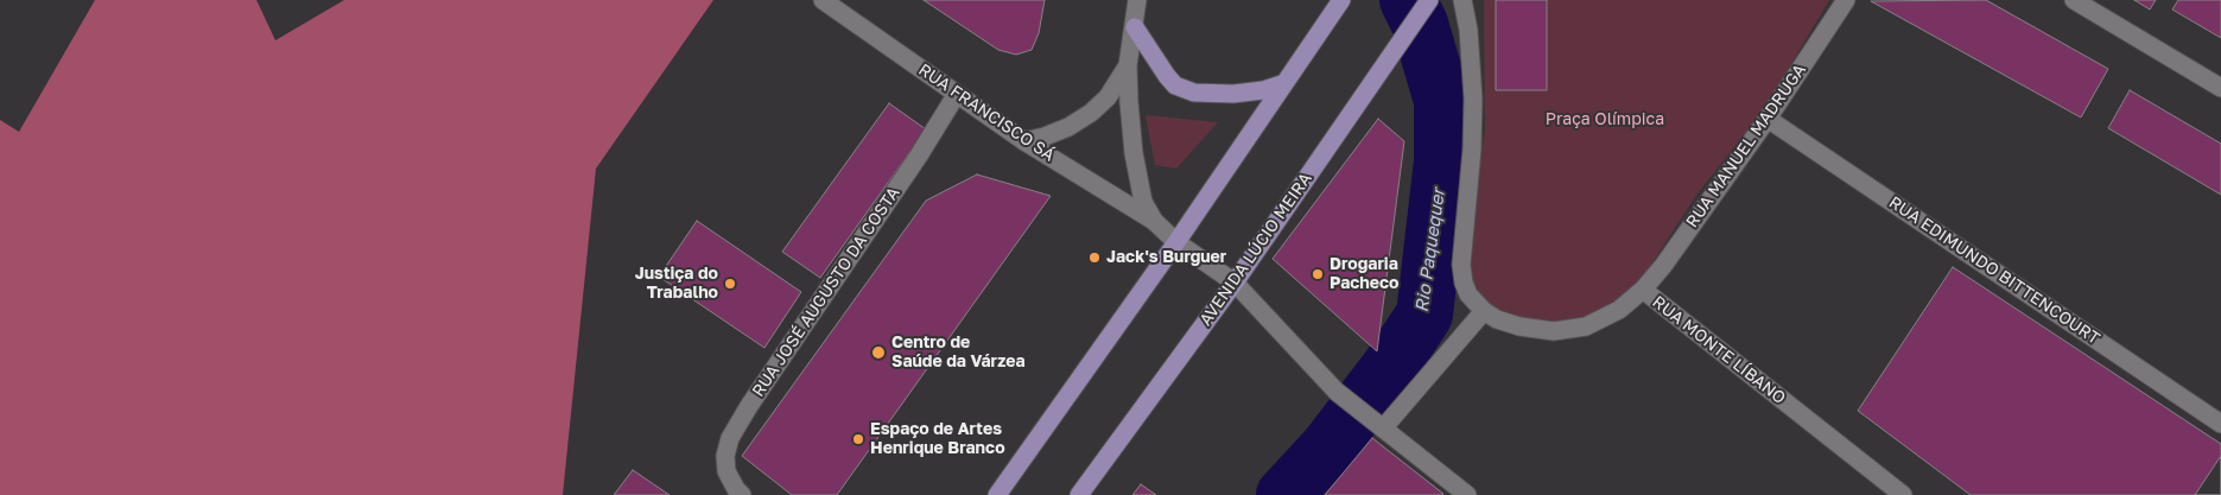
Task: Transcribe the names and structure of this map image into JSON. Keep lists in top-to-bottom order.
{
  "streets": {
    "main road": ["AVENIDA LÚCIO MEIRA"],
    "street": [
      "RUA FRANCISCO SÁ",
      "RUA MANUEL MADRUGA",
      "RUA EDIMUNDO BITTENCOURT",
      "RUA JOSÉ AUGUSTO DA COSTA",
      "RUA MONTE LÍBANO"
    ]
  },
  "crossings": [
    ["RUA FRANCISCO SÁ", "RUA JOSÉ AUGUSTO DA COSTA"],
    ["RUA MANUEL MADRUGA", "RUA EDIMUNDO BITTENCOURT"],
    ["RUA MANUEL MADRUGA", "RUA MONTE LÍBANO"]
  ],
  "water": ["Rio Paquequer"],
  "parks": ["Praça Olímpica"],
  "places": [
    "Jack's Burguer",
    "Drogaria Pacheco",
    "Justiça do Trabalho",
    "Centro de Saúde da Várzea",
    "Espaço de Artes Henrique Branco"
  ]
}
